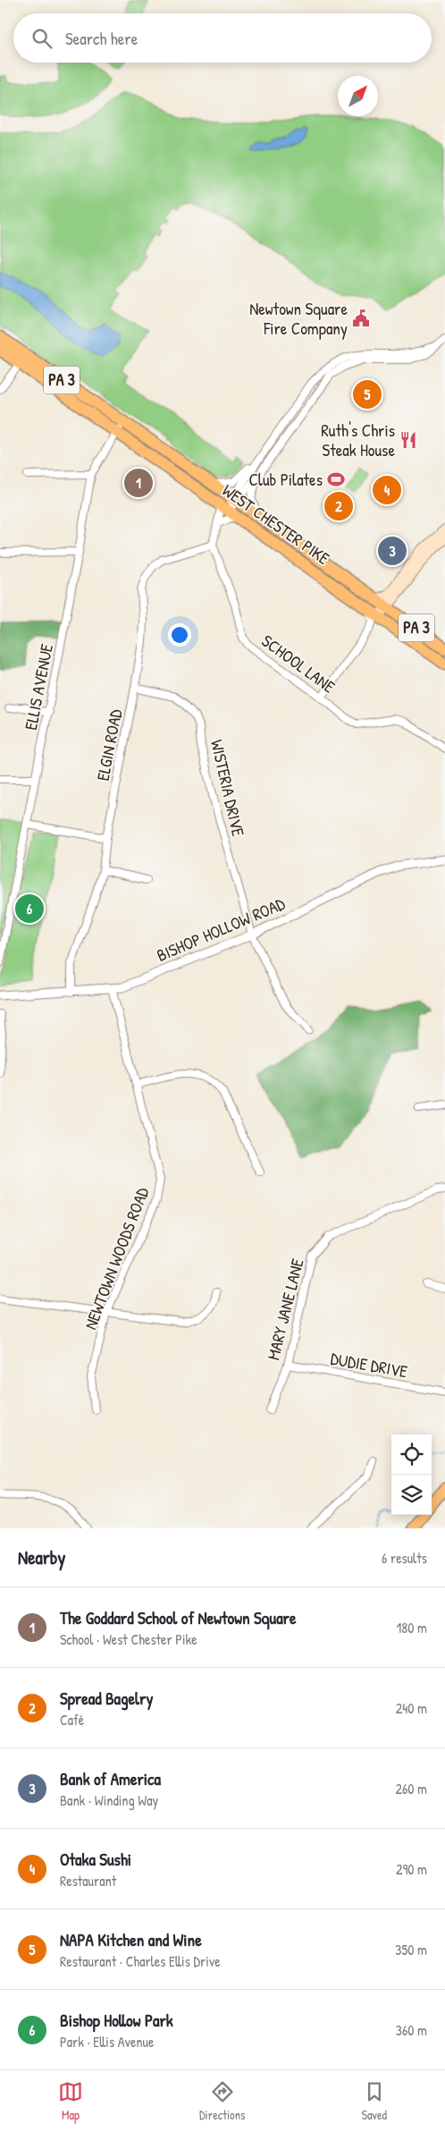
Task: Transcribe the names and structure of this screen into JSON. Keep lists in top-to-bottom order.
{
  "streets": {
    "highway": ["PA 3", "WEST CHESTER PIKE"],
    "street": [
      "SCHOOL LANE",
      "ELLIS AVENUE",
      "ELGIN ROAD",
      "WISTERIA DRIVE",
      "BISHOP HOLLOW ROAD",
      "NEWTOWN WOODS ROAD",
      "MARY JANE LANE",
      "DUDIE DRIVE"
    ]
  },
  "crossings": [
    ["WEST CHESTER PIKE", "ELLIS AVENUE"],
    ["SCHOOL LANE", "ELGIN ROAD"],
    ["ELGIN ROAD", "WISTERIA DRIVE"],
    ["ELGIN ROAD", "BISHOP HOLLOW ROAD"],
    ["WISTERIA DRIVE", "BISHOP HOLLOW ROAD"],
    ["BISHOP HOLLOW ROAD", "NEWTOWN WOODS ROAD"],
    ["MARY JANE LANE", "DUDIE DRIVE"]
  ],
  "places": {
    "public building": ["Newtown Square Fire Company"],
    "restaurant": ["Ruth's Chris Steak House"],
    "sports": ["Club Pilates"]
  },
  "north": "top right",
  "page": {
    "search": "Search here",
    "pins": [
      "5",
      "1",
      "4",
      "2",
      "3",
      "6"
    ],
    "heading": ["Nearby", "6 results"],
    "list": [
      {
        "mark": "1",
        "name": "The Goddard School of Newtown Square",
        "note": "School · West Chester Pike",
        "value": "180 m"
      },
      {
        "mark": "2",
        "name": "Spread Bagelry",
        "note": "Café",
        "value": "240 m"
      },
      {
        "mark": "3",
        "name": "Bank of America",
        "note": "Bank · Winding Way",
        "value": "260 m"
      },
      {
        "mark": "4",
        "name": "Otaka Sushi",
        "note": "Restaurant",
        "value": "290 m"
      },
      {
        "mark": "5",
        "name": "NAPA Kitchen and Wine",
        "note": "Restaurant · Charles Ellis Drive",
        "value": "350 m"
      },
      {
        "mark": "6",
        "name": "Bishop Hollow Park",
        "note": "Park · Ellis Avenue",
        "value": "360 m"
      }
    ],
    "nav": ["Map", "Directions", "Saved"]
  }
}
